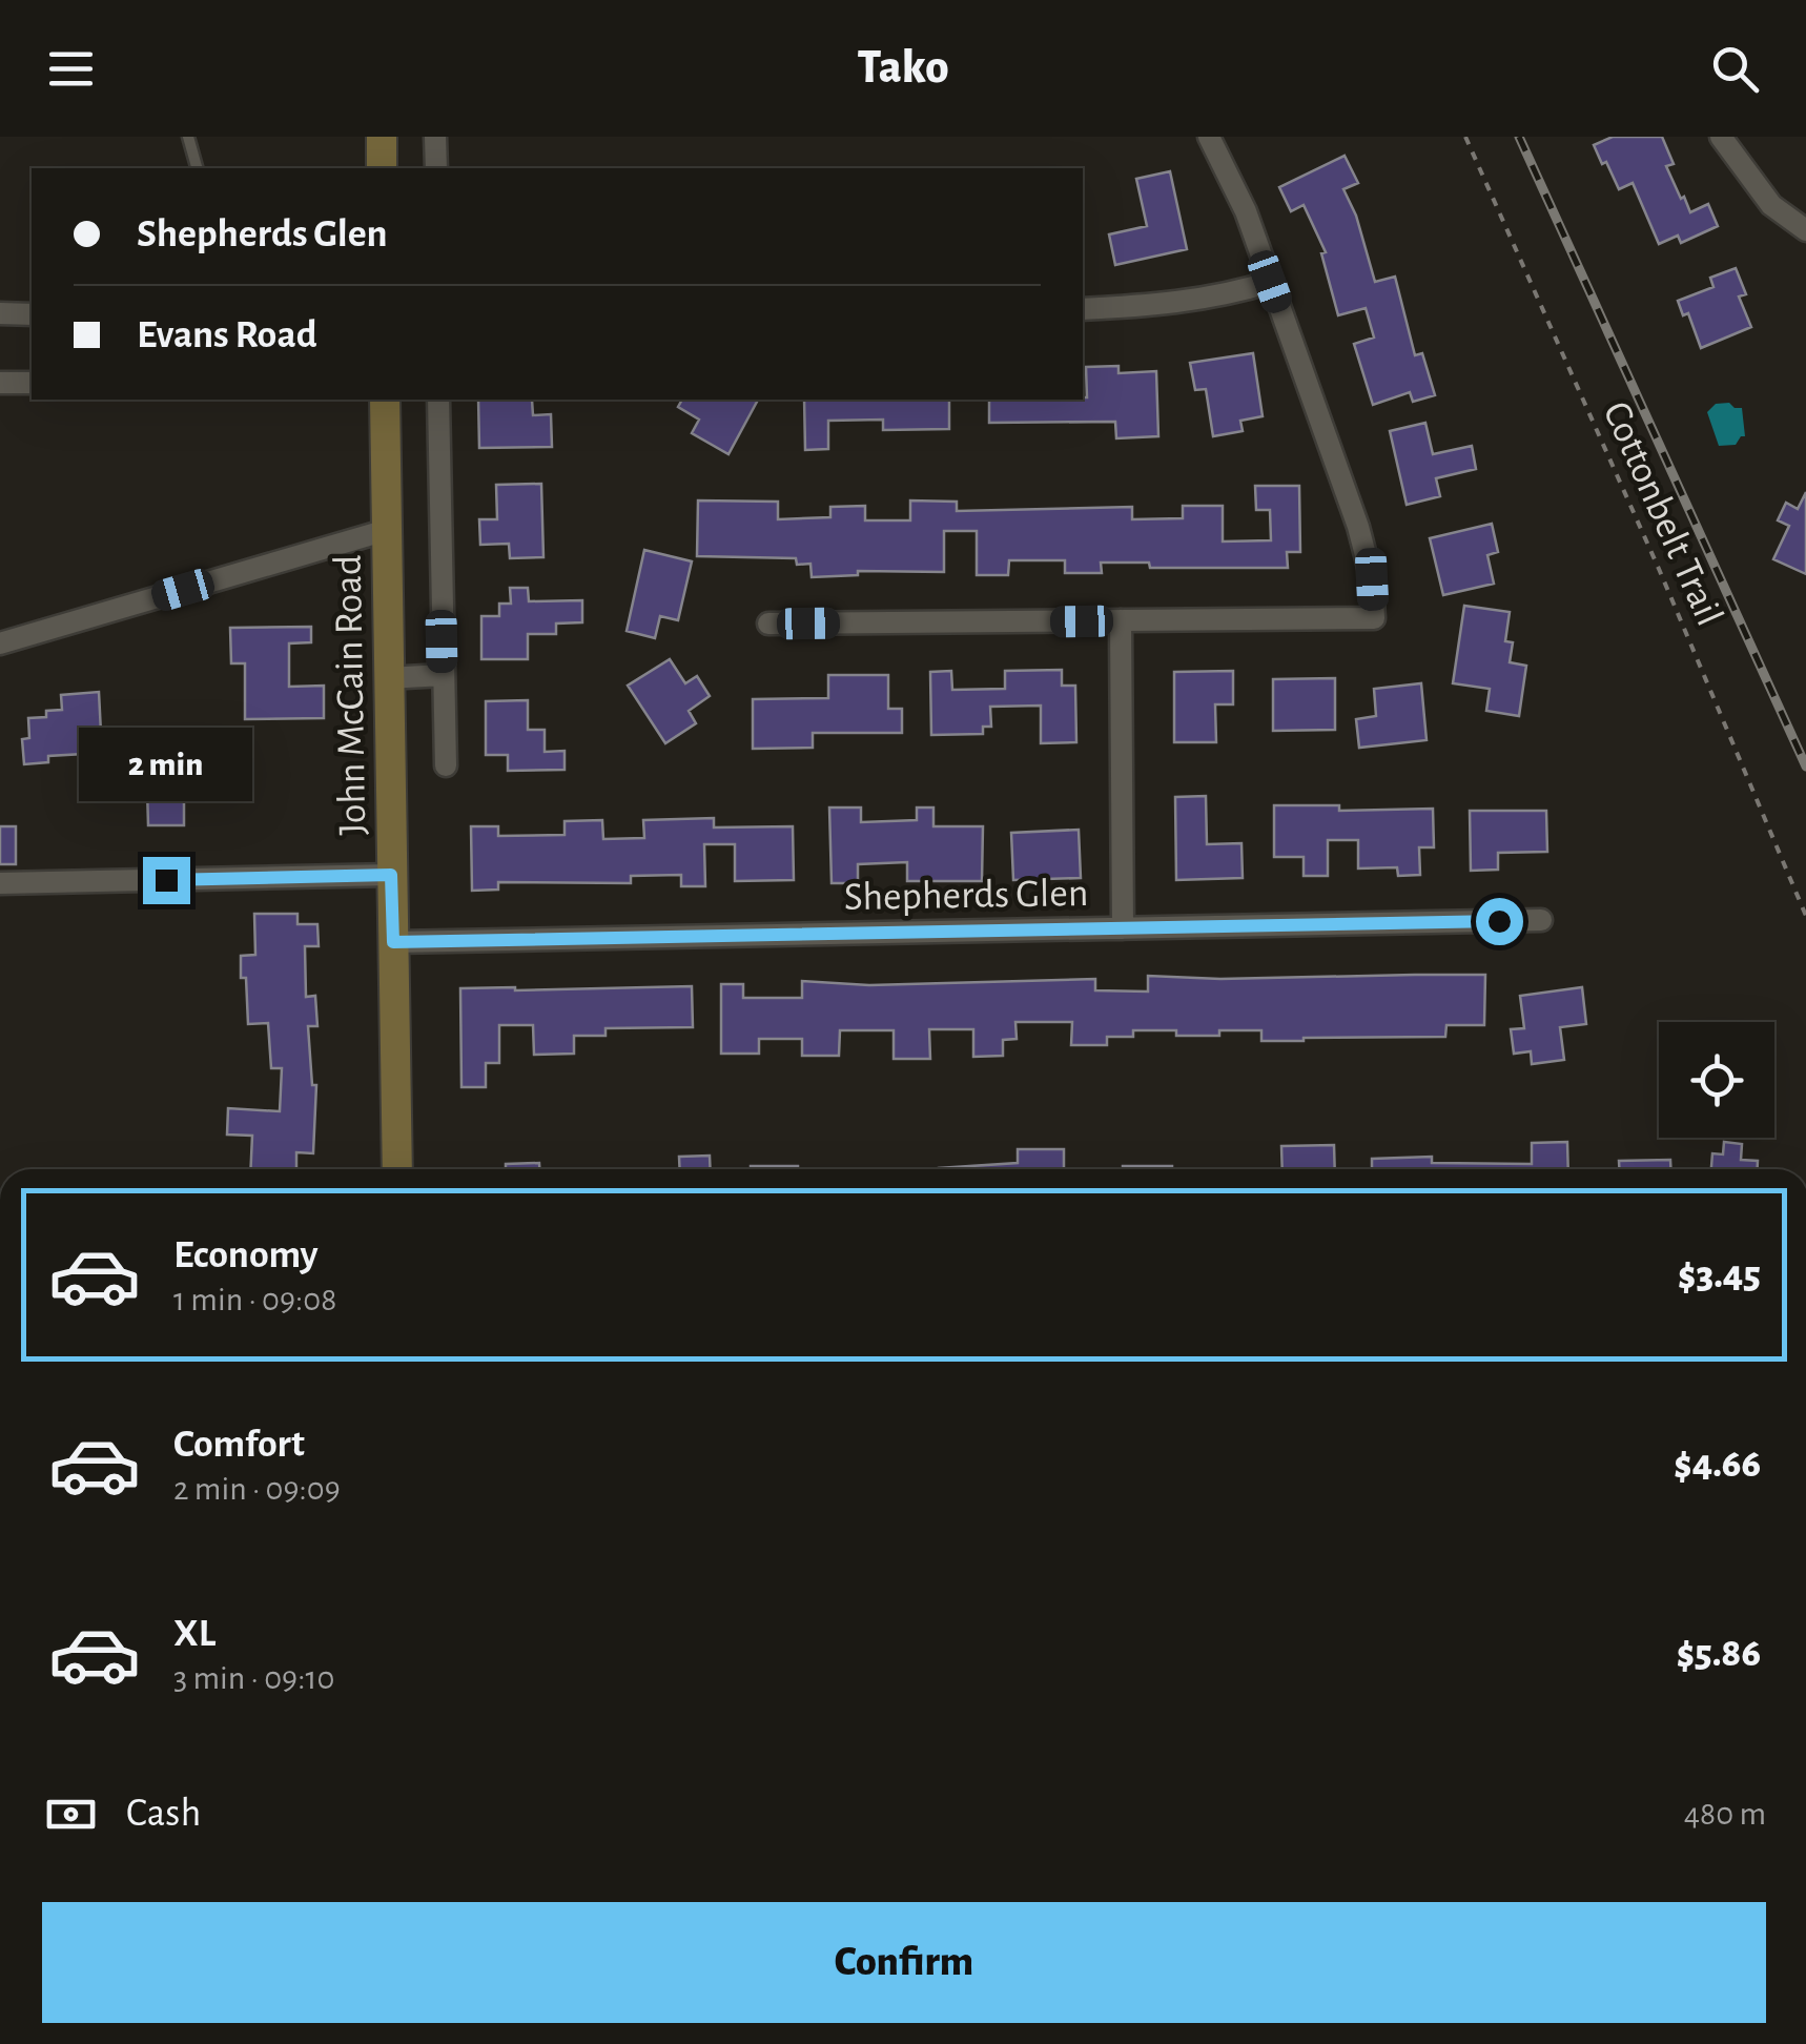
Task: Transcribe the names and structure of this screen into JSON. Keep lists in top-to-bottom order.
{
  "streets": {
    "main road": ["John McCain Road"],
    "street": ["Shepherds Glen"],
    "path": ["Cottonbelt Trail"]
  },
  "crossings": [
    ["John McCain Road", "Shepherds Glen"]
  ],
  "page": {
    "header": "Tako",
    "banner": ["Shepherds Glen", "Evans Road"],
    "bubble": "2 min",
    "list": [
      {
        "name": "Economy",
        "note": "1 min · 09:08",
        "value": "$3.45"
      },
      {
        "name": "Comfort",
        "note": "2 min · 09:09",
        "value": "$4.66"
      },
      {
        "name": "XL",
        "note": "3 min · 09:10",
        "value": "$5.86"
      }
    ],
    "pay": ["Cash", "480 m"],
    "buttons": "Confirm"
  }
}
